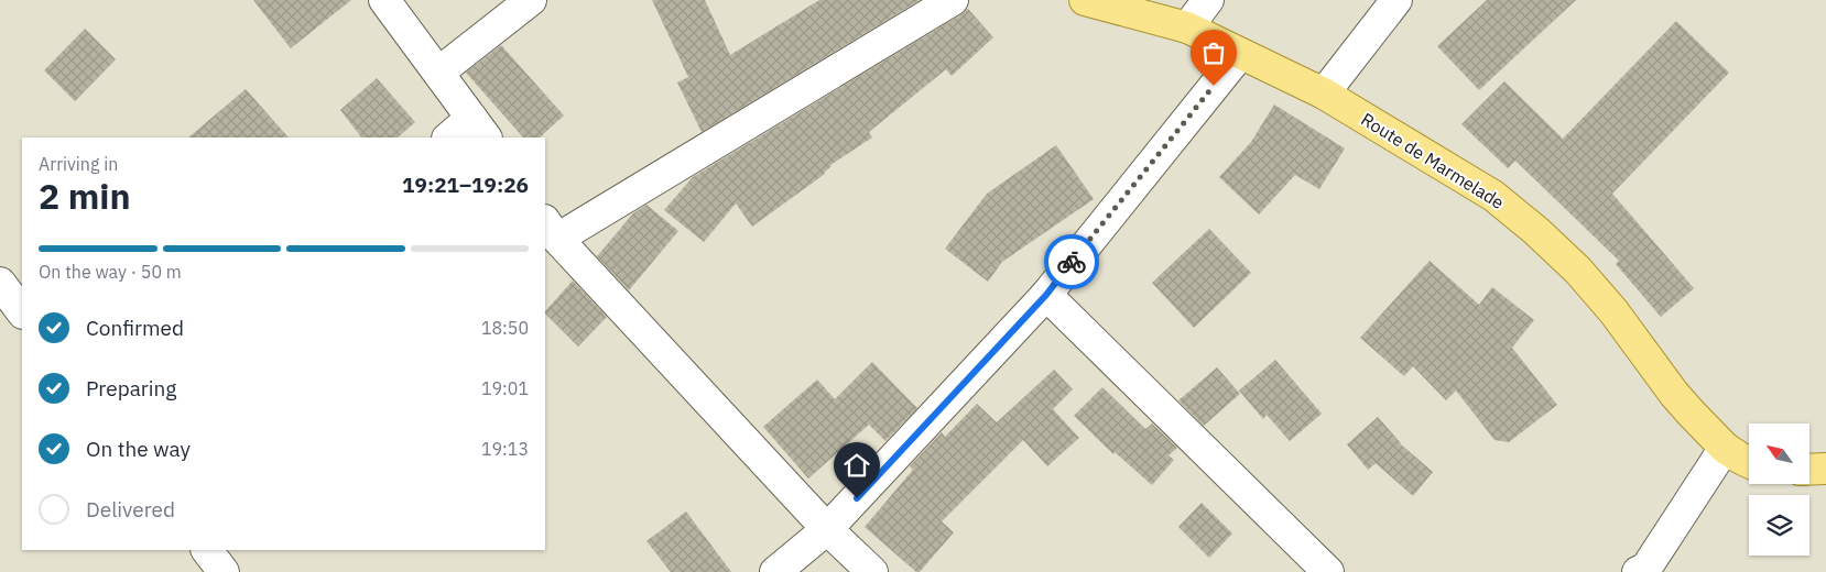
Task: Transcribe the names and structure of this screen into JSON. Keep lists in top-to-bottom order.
{
  "streets": {
    "main road": ["Route de Marmelade"]
  },
  "north": "top left",
  "page": {
    "heading": ["2 min", "Arriving in", "19:21–19:26"],
    "bar": "On the way · 50 m",
    "list": [
      ["Confirmed", "18:50"],
      ["Preparing", "19:01"],
      ["On the way", "19:13"],
      "Delivered"
    ]
  }
}
